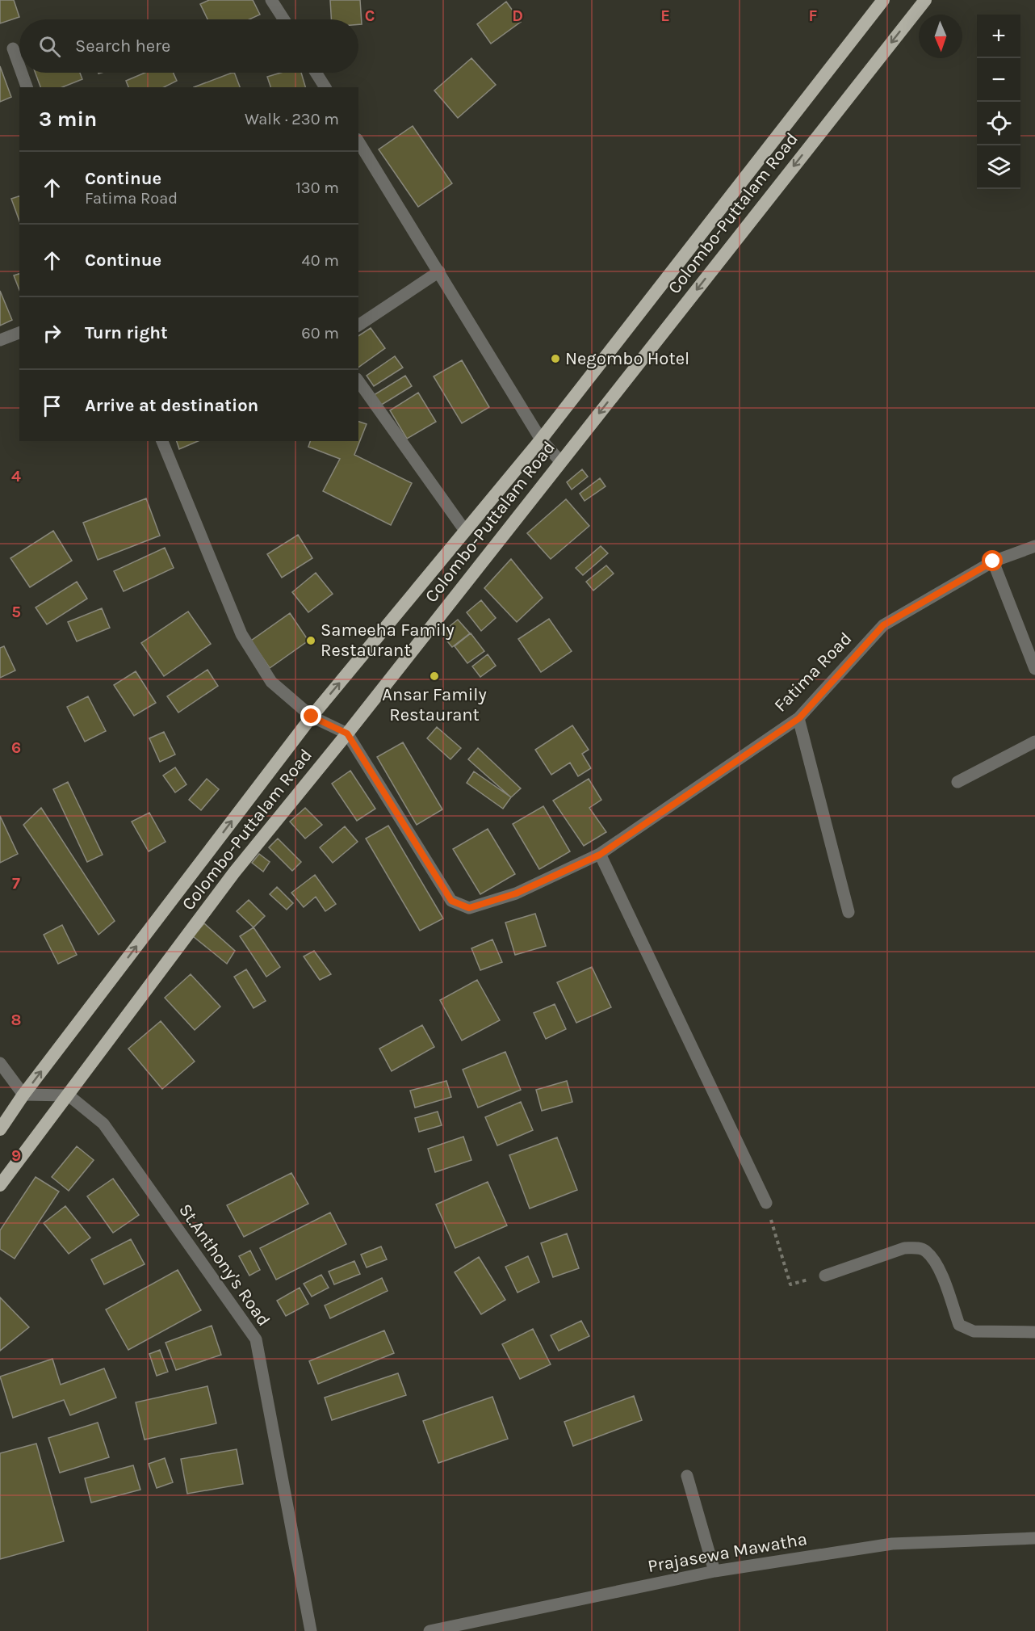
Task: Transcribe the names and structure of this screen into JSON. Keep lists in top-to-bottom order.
{
  "streets": {
    "highway": ["Colombo-Puttalam Road"],
    "street": ["Fatima Road", "St.Anthony's Road", "Prajasewa Mawatha"]
  },
  "crossings": [
    ["Colombo-Puttalam Road", "Fatima Road"],
    ["Colombo-Puttalam Road", "St.Anthony's Road"]
  ],
  "places": ["Negombo Hotel", "Sameeha Family Restaurant", "Ansar Family Restaurant"],
  "north": "bottom",
  "page": {
    "map_buttons": ["+", "−"],
    "search": "Search here",
    "heading": ["3 min", "Walk · 230 m"],
    "list": [
      ["Continue", "Fatima Road", "130 m"],
      ["Continue", "40 m"],
      ["Turn right", "60 m"],
      "Arrive at destination"
    ]
  },
  "grid": {
    "columns": [
      "C",
      "D",
      "E",
      "F"
    ],
    "rows": [
      "4",
      "5",
      "6",
      "7",
      "8",
      "9"
    ]
  }
}
